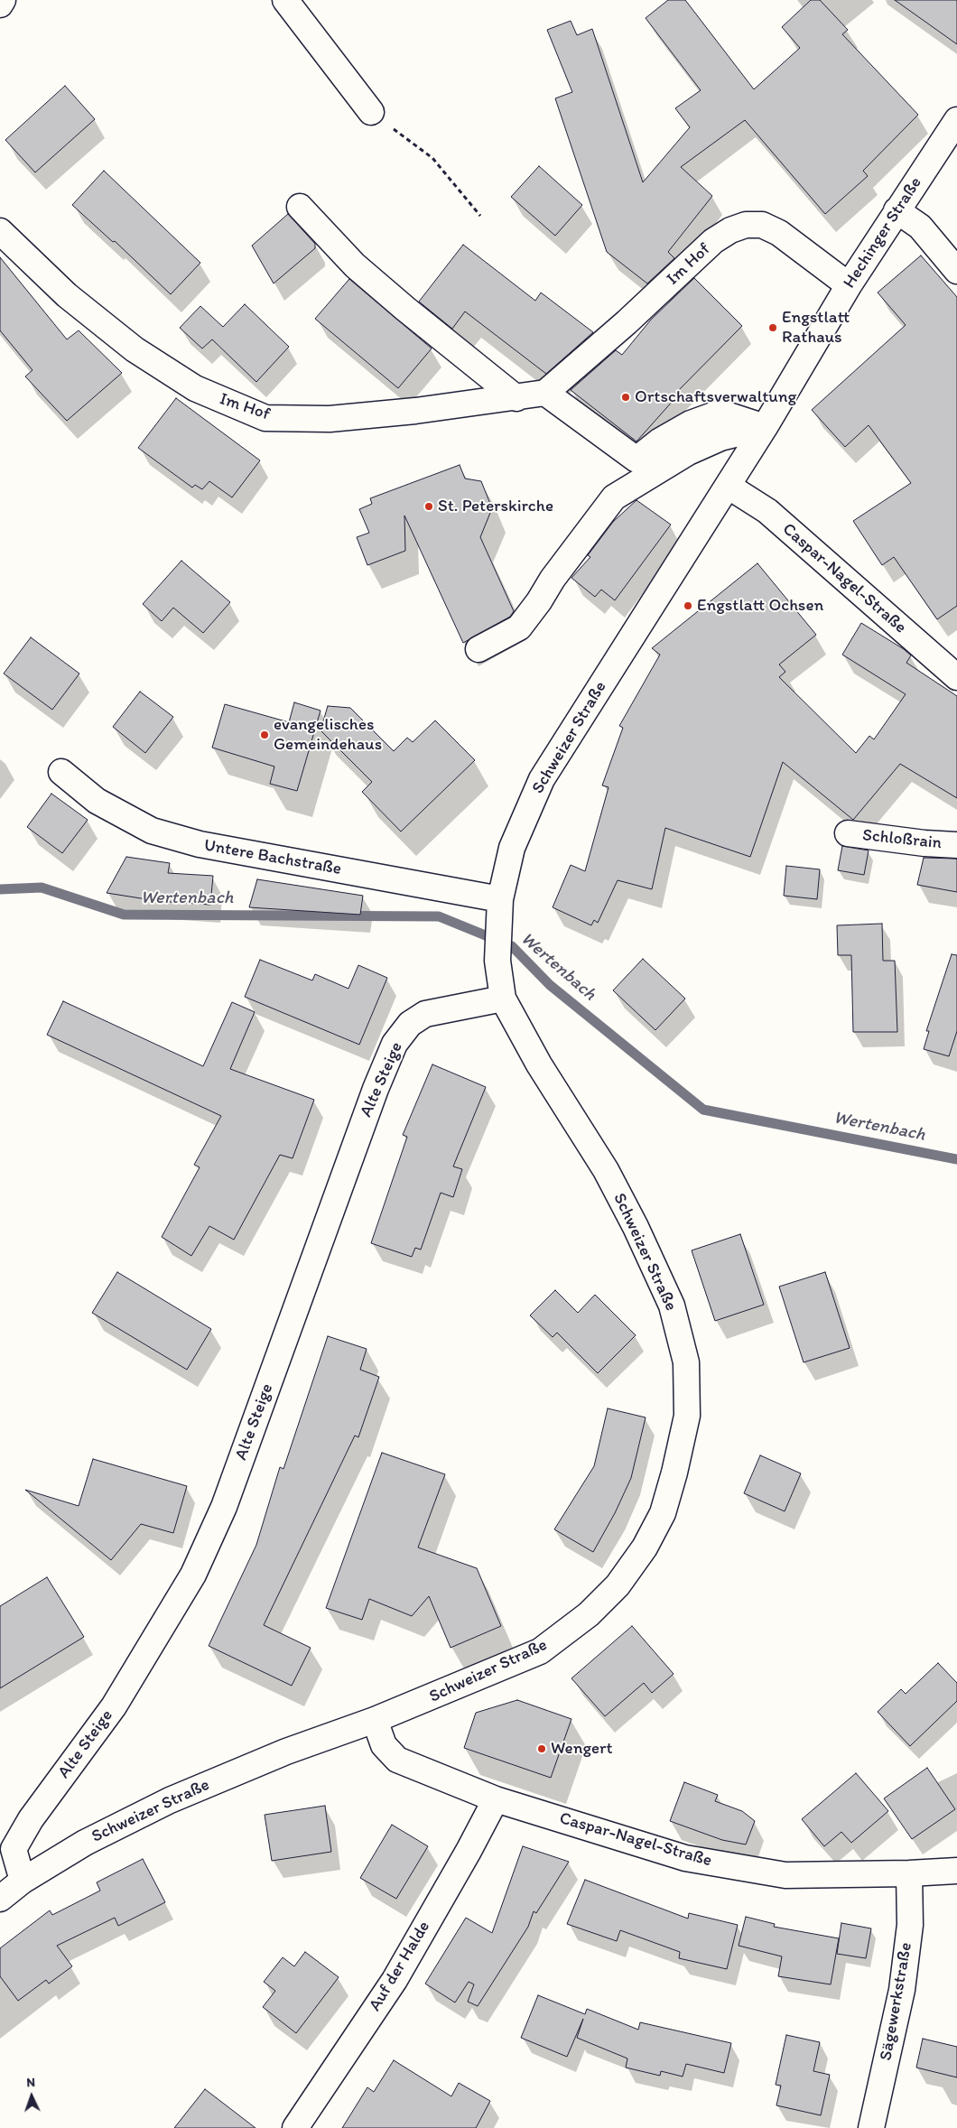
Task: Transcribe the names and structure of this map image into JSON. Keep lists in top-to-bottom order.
{
  "streets": {
    "main road": [
      "Hechinger Straße",
      "Im Hof",
      "Caspar-Nagel-Straße",
      "Schweizer Straße",
      "Schloßrain",
      "Untere Bachstraße",
      "Alte Steige",
      "Auf der Halde",
      "Sägewerkstraße"
    ]
  },
  "crossings": [
    ["Hechinger Straße", "Im Hof"],
    ["Hechinger Straße", "Caspar-Nagel-Straße"],
    ["Hechinger Straße", "Schweizer Straße"],
    ["Caspar-Nagel-Straße", "Schweizer Straße"],
    ["Caspar-Nagel-Straße", "Auf der Halde"],
    ["Caspar-Nagel-Straße", "Sägewerkstraße"],
    ["Schweizer Straße", "Untere Bachstraße"],
    ["Schweizer Straße", "Alte Steige"]
  ],
  "water": ["Wertenbach"],
  "places": [
    "Engstlatt Rathaus",
    "Ortschaftsverwaltung",
    "St. Peterskirche",
    "Engstlatt Ochsen",
    "evangelisches Gemeindehaus",
    "Wengert"
  ],
  "north": "top"
}
